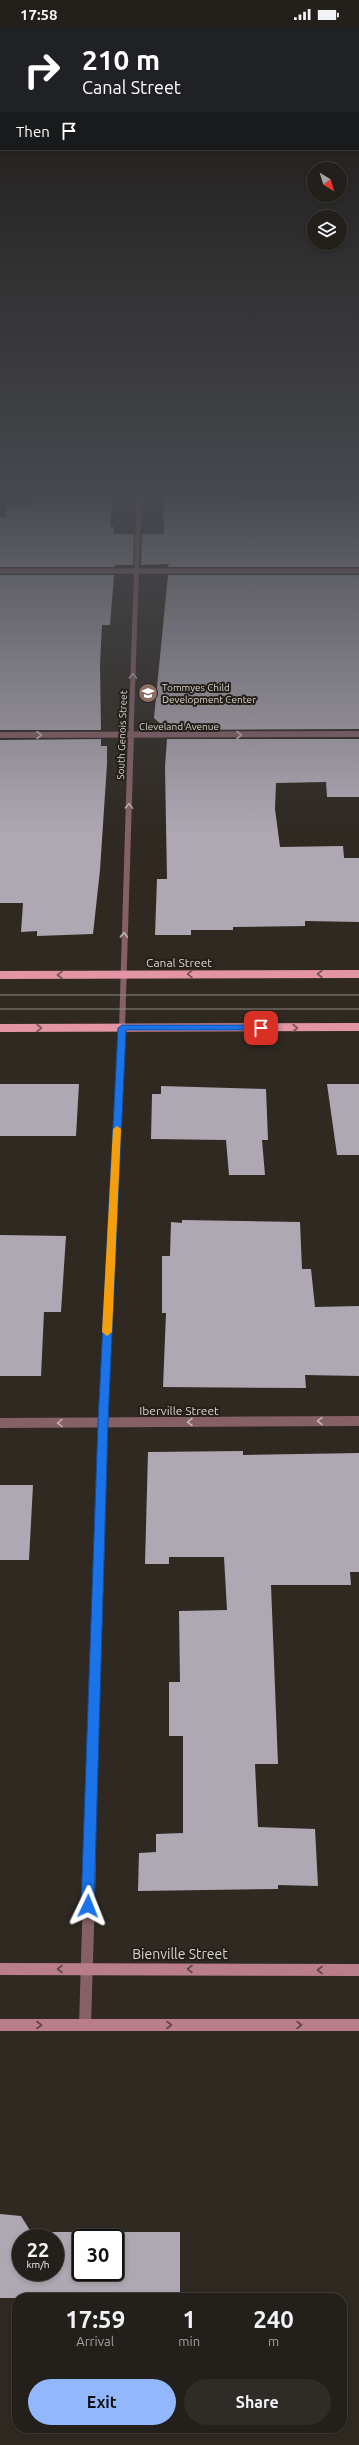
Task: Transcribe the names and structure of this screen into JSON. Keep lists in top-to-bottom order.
{
  "streets": {
    "main road": ["Canal Street"],
    "street": [
      "Cleveland Avenue",
      "South Genois Street",
      "Iberville Street",
      "Bienville Street"
    ]
  },
  "crossings": [
    ["Cleveland Avenue", "South Genois Street"],
    ["South Genois Street", "Canal Street"],
    ["South Genois Street", "Iberville Street"],
    ["South Genois Street", "Bienville Street"]
  ],
  "one_way": ["Cleveland Avenue", "Iberville Street"],
  "places": {
    "school or university": ["Tommyes Child Development Center"]
  },
  "north": "bottom right",
  "page": {
    "status": "17:58",
    "turn": ["210 m", "Canal Street"],
    "then": "Then",
    "speed": "22 km/h",
    "limit": "30",
    "eta": [
      "17:59",
      "Arrival",
      "1",
      "min",
      "240",
      "m"
    ],
    "buttons": ["Exit", "Share"]
  }
}
